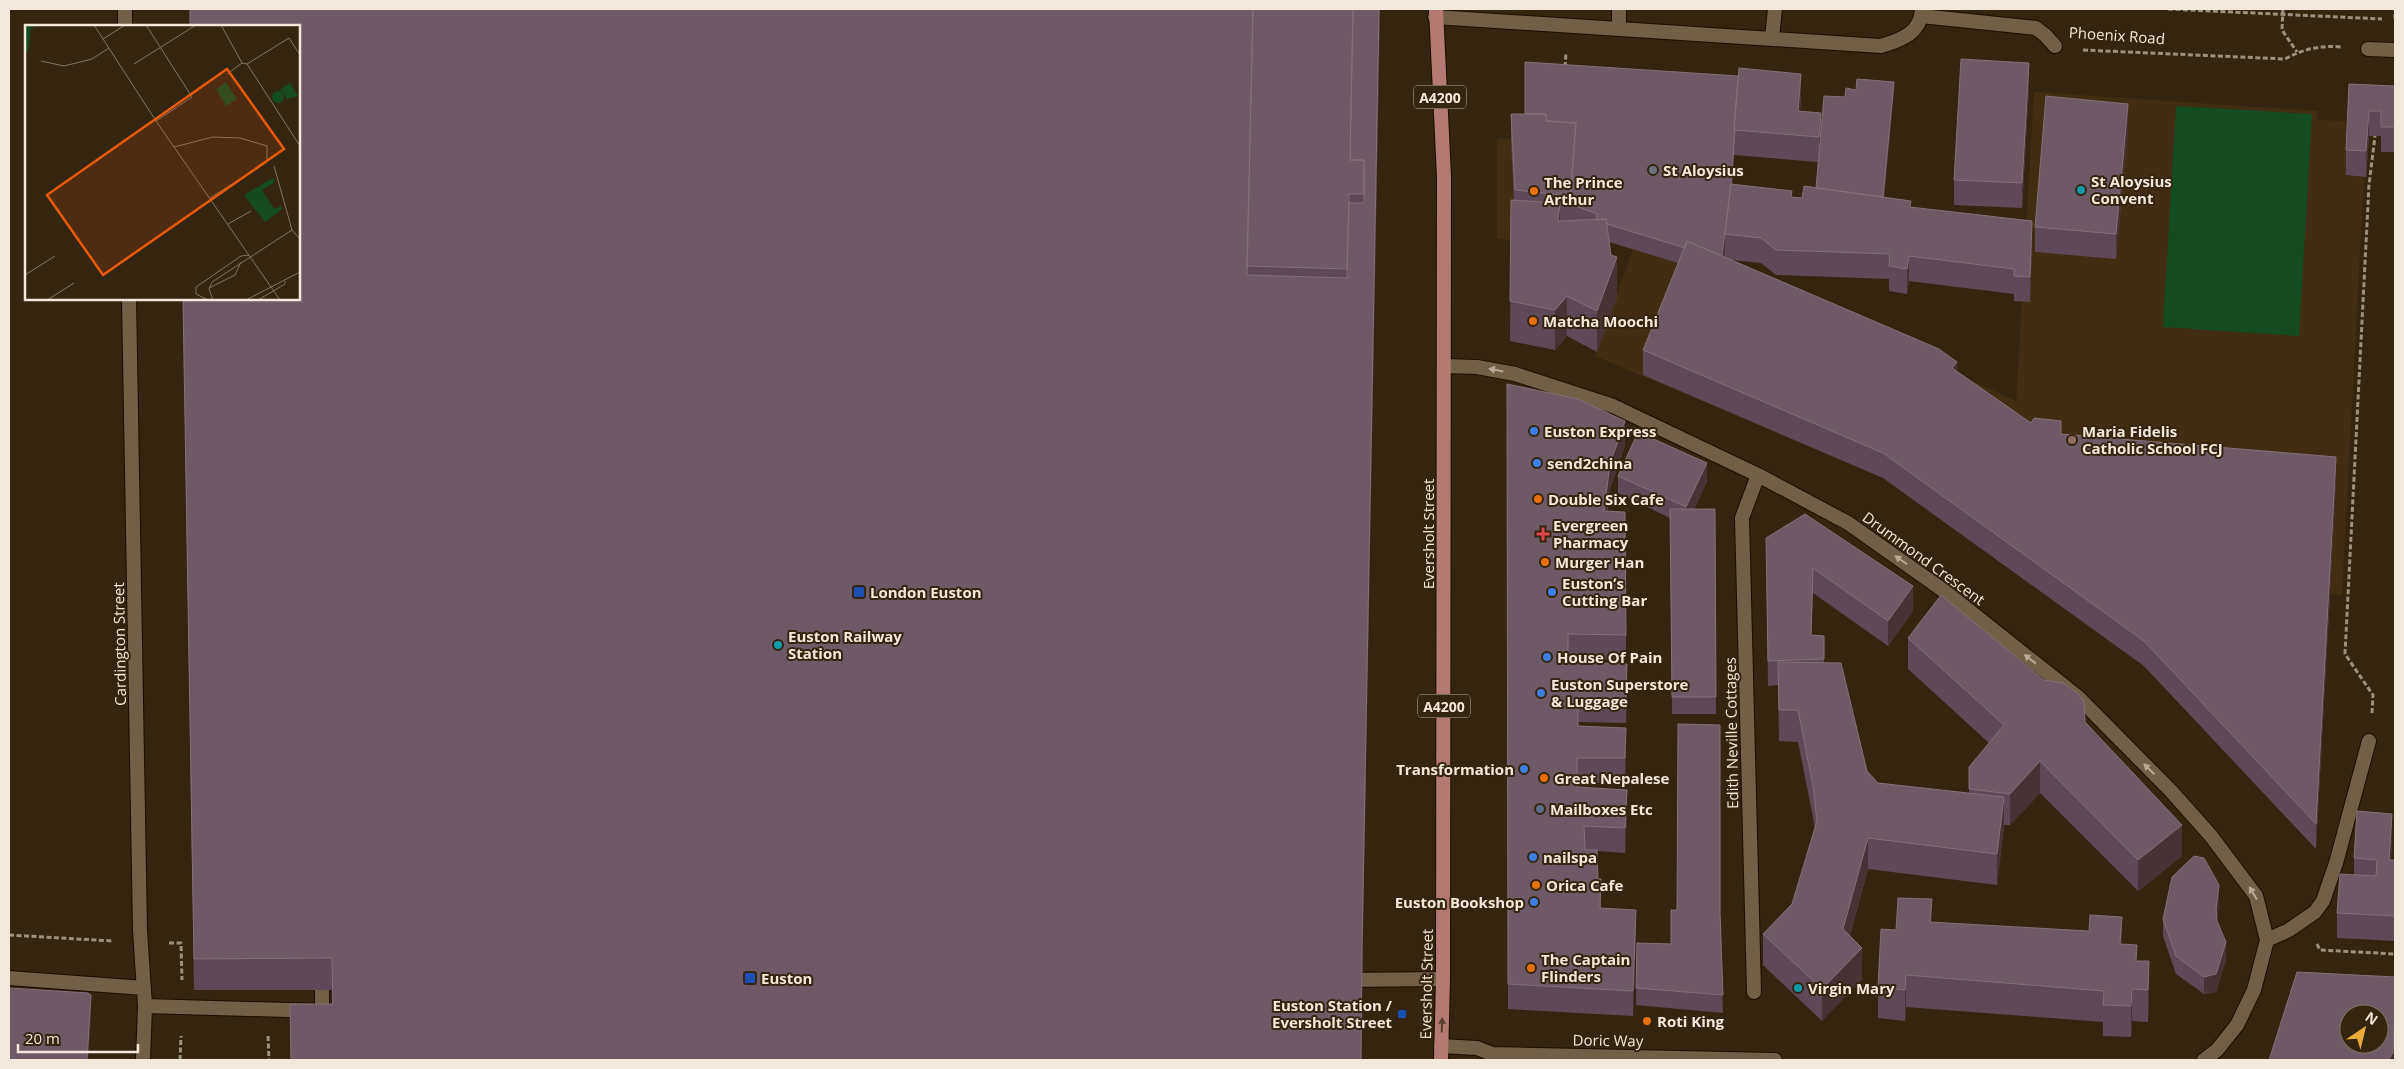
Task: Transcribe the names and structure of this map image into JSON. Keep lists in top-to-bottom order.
{
  "streets": {
    "main road": ["A4200", "Eversholt Street"],
    "street": [
      "Phoenix Road",
      "Drummond Crescent",
      "Cardington Street",
      "Edith Neville Cottages",
      "Doric Way"
    ]
  },
  "crossings": [
    ["Phoenix Road", "Eversholt Street"],
    ["Eversholt Street", "Drummond Crescent"],
    ["Eversholt Street", "Doric Way"],
    ["Drummond Crescent", "Edith Neville Cottages"]
  ],
  "one_way": ["Drummond Crescent"],
  "places": {
    "other": [
      "St Aloysius",
      "St Aloysius Convent",
      "The Prince Arthur",
      "Matcha Moochi",
      "Euston Express",
      "Maria Fidelis Catholic School FCJ",
      "send2china",
      "Double Six Cafe",
      "Murger Han",
      "Eustonʼs Cutting Bar",
      "Euston Railway Station",
      "House Of Pain",
      "Euston Superstore & Luggage",
      "Transformation",
      "Great Nepalese",
      "Mailboxes Etc",
      "nailspa",
      "Orica Cafe",
      "Euston Bookshop",
      "The Captain Flinders",
      "Virgin Mary",
      "Roti King"
    ],
    "health": ["Evergreen Pharmacy"],
    "transit": ["London Euston", "Euston", "Euston Station / Eversholt Street"]
  },
  "scale_bar": "20 m",
  "north": "top right"
}
